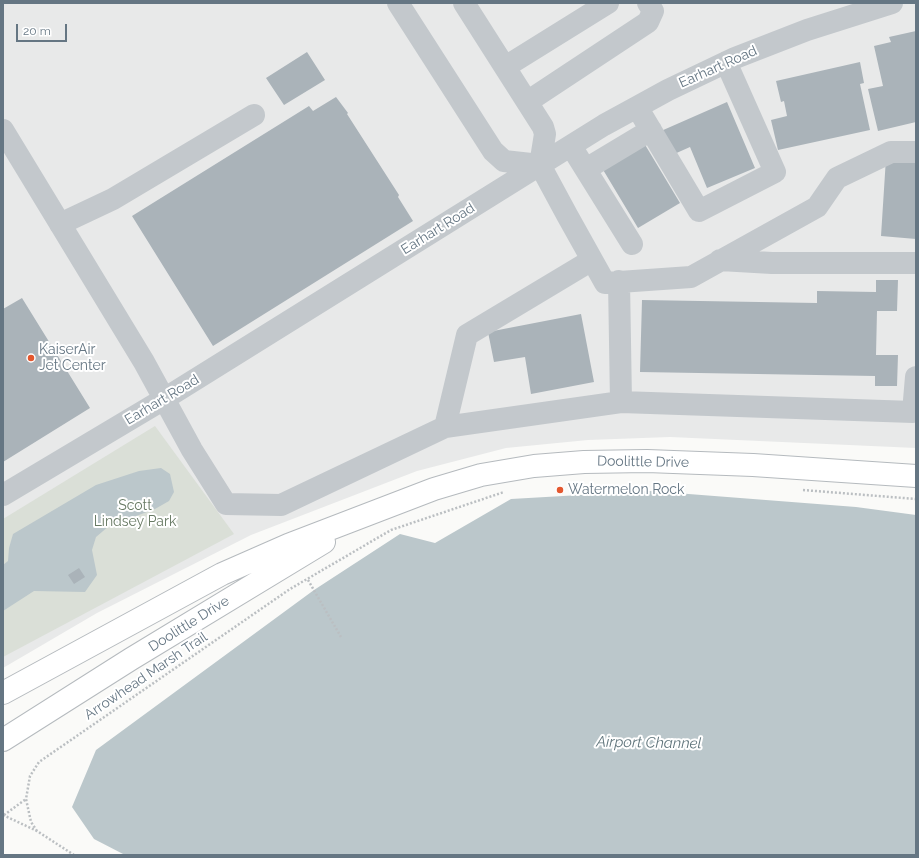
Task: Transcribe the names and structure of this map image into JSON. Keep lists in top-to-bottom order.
{
  "streets": {
    "main road": ["Doolittle Drive"],
    "street": ["Earhart Road"],
    "path": ["Arrowhead Marsh Trail"]
  },
  "water": ["Airport Channel"],
  "parks": ["Scott Lindsey Park"],
  "places": ["KaiserAir Jet Center", "Watermelon Rock"],
  "scale_bar": "20 m"
}
